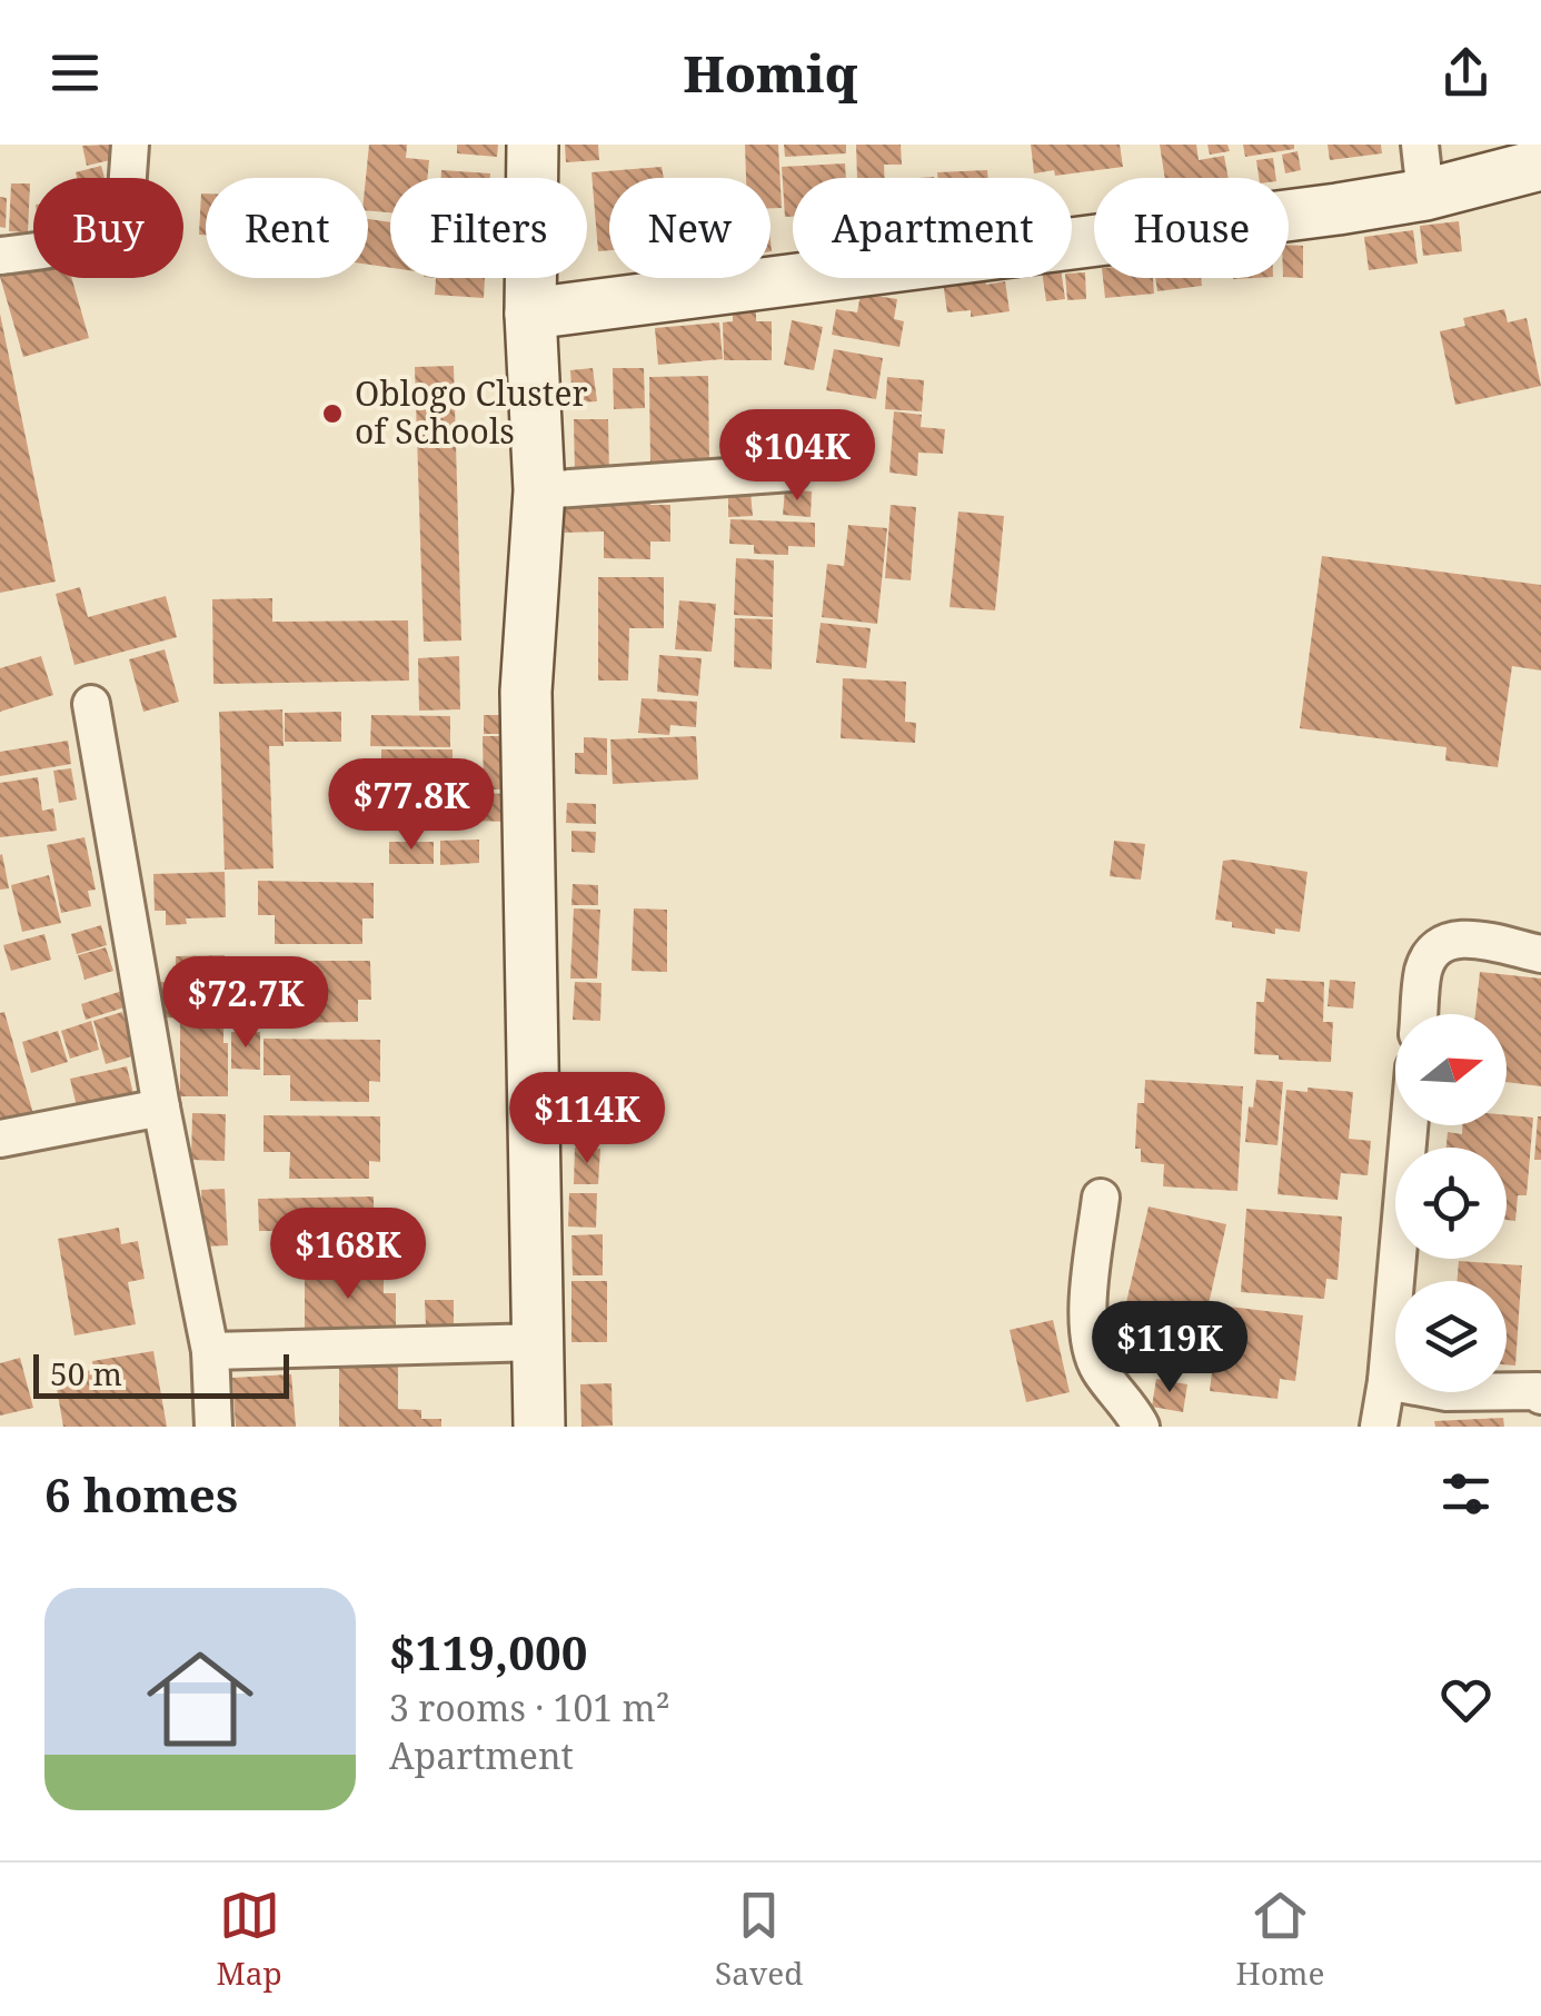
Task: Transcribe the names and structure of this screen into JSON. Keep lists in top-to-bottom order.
{
  "places": ["Oblogo Cluster of Schools"],
  "scale_bar": "50 m",
  "north": "right",
  "page": {
    "header": "Homiq",
    "chip": [
      "Buy",
      "Rent",
      "Filters",
      "New",
      "Apartment",
      "House"
    ],
    "price": [
      "$104K",
      "$77.8K",
      "$72.7K",
      "$114K",
      "$168K",
      "$119K"
    ],
    "scale": "50 m",
    "heading": "6 homes",
    "list": [
      {
        "name": "$119,000",
        "note": "3 rooms · 101 m² · Apartment"
      }
    ],
    "tabs": ["Map", "Saved", "Home"]
  }
}
